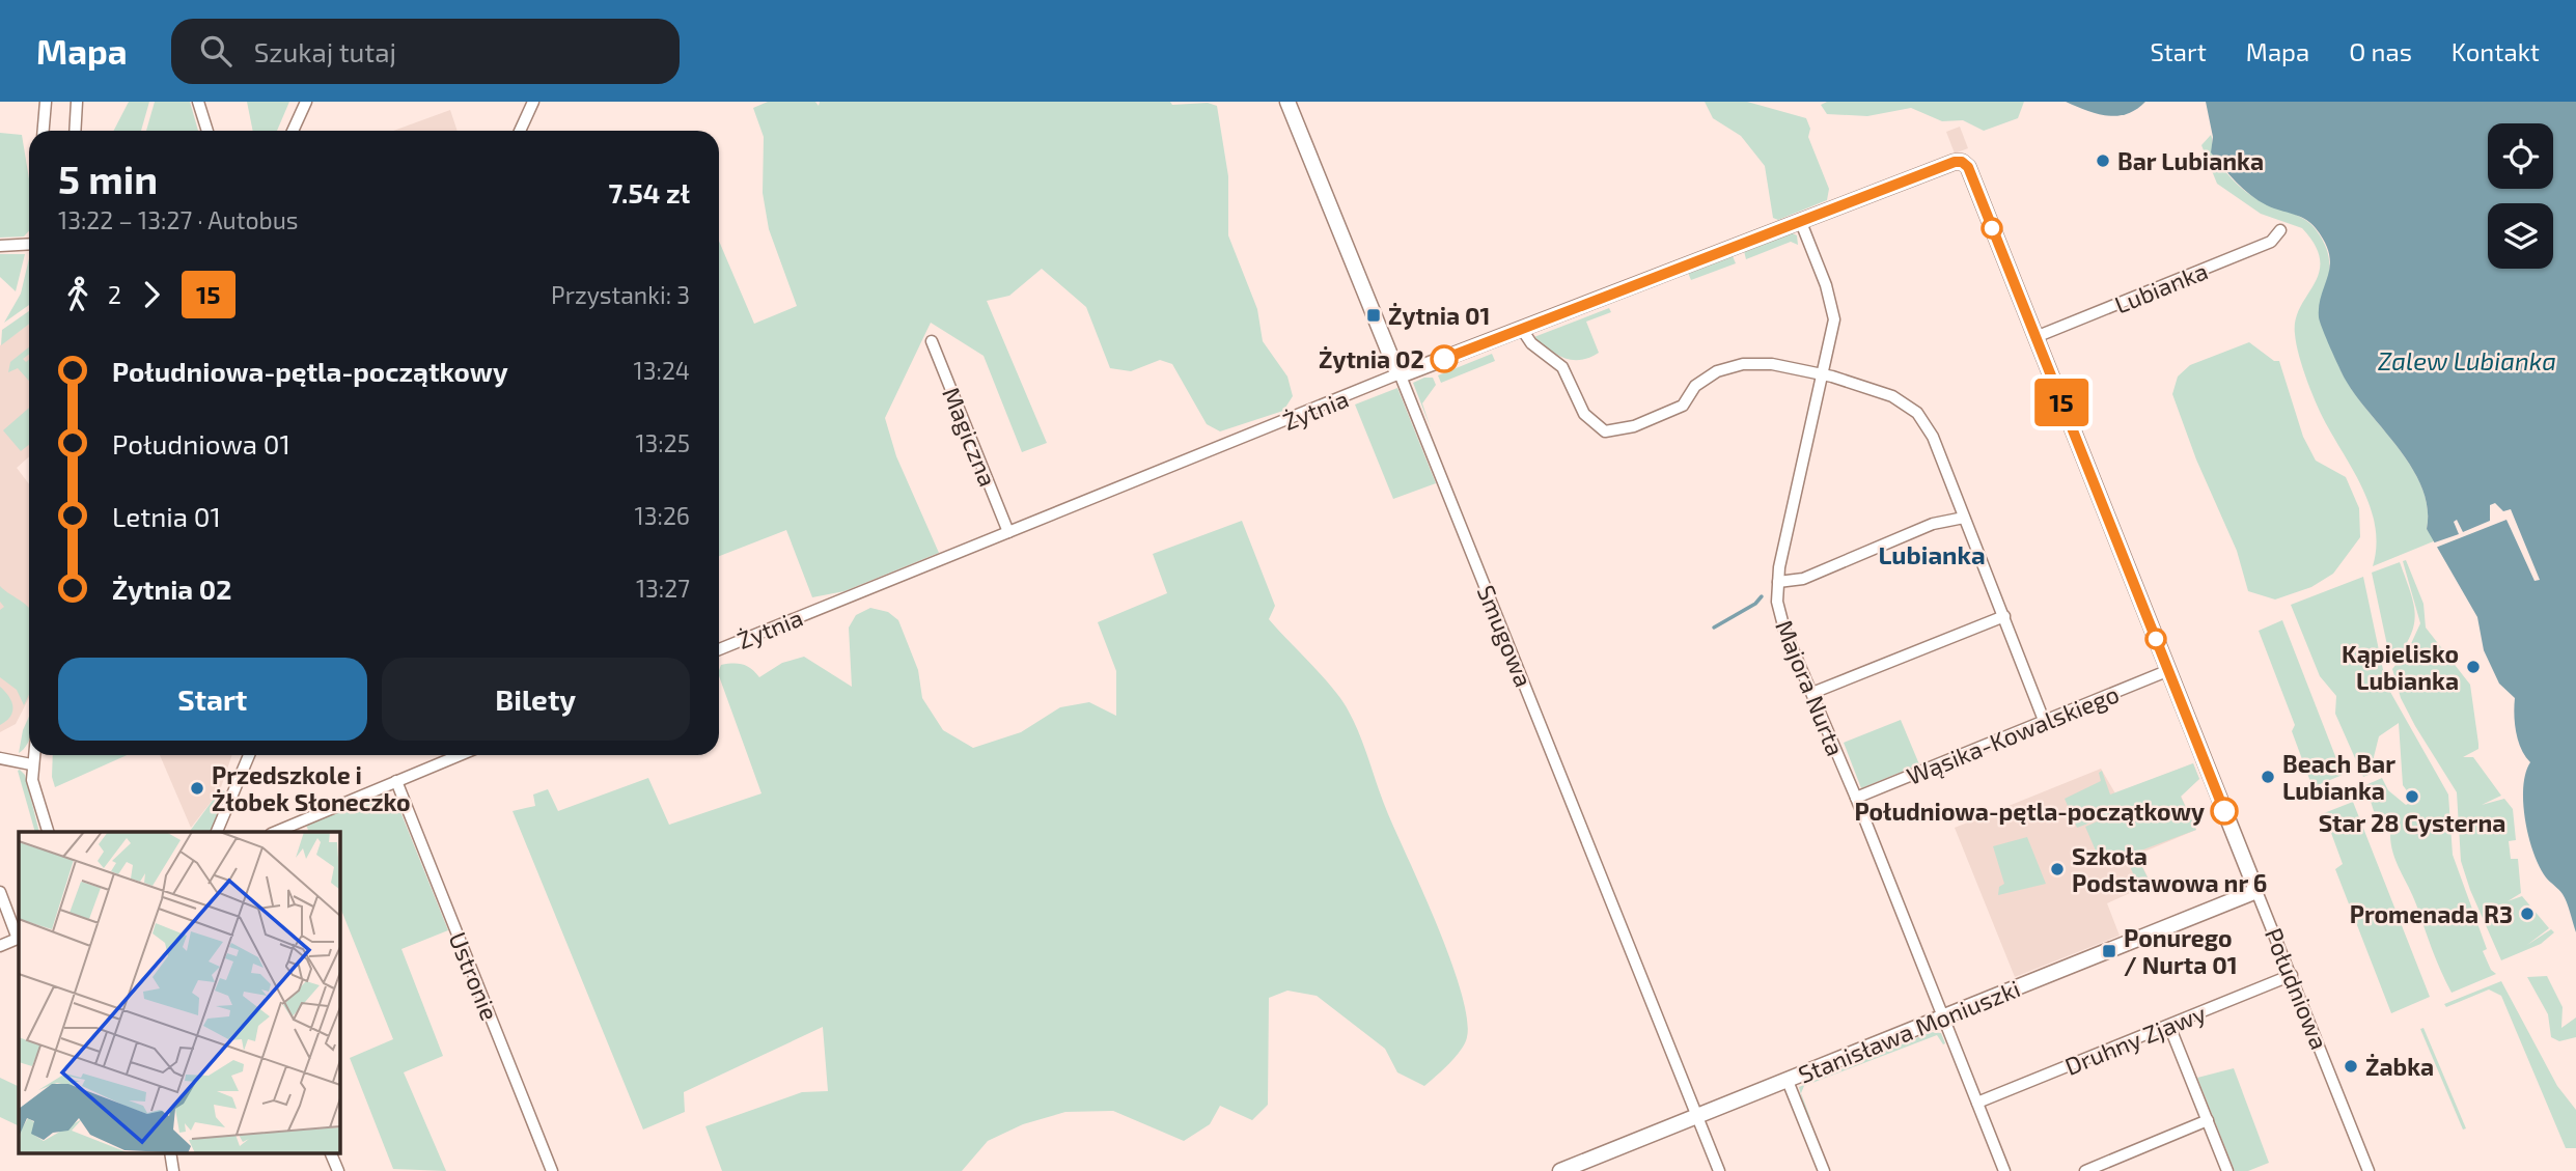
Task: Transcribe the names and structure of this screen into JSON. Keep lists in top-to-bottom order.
{
  "streets": {
    "street": [
      "Lubianka",
      "Żytnia",
      "Magiczna",
      "Smugowa",
      "Majora Nurta",
      "Wąsika-Kowalskiego",
      "Ustronie",
      "Południowa",
      "Stanisława Moniuszki",
      "Druhny Zjawy"
    ]
  },
  "crossings": [
    ["Lubianka", "Południowa"],
    ["Żytnia", "Magiczna"],
    ["Żytnia", "Smugowa"],
    ["Żytnia", "Majora Nurta"],
    ["Żytnia", "Południowa"],
    ["Smugowa", "Stanisława Moniuszki"],
    ["Majora Nurta", "Wąsika-Kowalskiego"],
    ["Majora Nurta", "Stanisława Moniuszki"],
    ["Majora Nurta", "Druhny Zjawy"],
    ["Wąsika-Kowalskiego", "Południowa"],
    ["Południowa", "Stanisława Moniuszki"],
    ["Południowa", "Druhny Zjawy"]
  ],
  "districts": ["Lubianka"],
  "water": ["Zalew Lubianka"],
  "places": {
    "other": [
      "Bar Lubianka",
      "Żytnia 02",
      "Kąpielisko Lubianka",
      "Beach Bar Lubianka",
      "Przedszkole i Żłobek Słoneczko",
      "Star 28 Cysterna",
      "Południowa-pętla-początkowy",
      "Szkoła Podstawowa nr 6",
      "Promenada R3",
      "Żabka"
    ],
    "transit": ["Żytnia 01", "Ponurego / Nurta 01"]
  },
  "lines": ["bus line 15"],
  "page": {
    "header": "Mapa",
    "search": "Szukaj tutaj",
    "nav": [
      "Start",
      "Mapa",
      "O nas",
      "Kontakt"
    ],
    "on_map": "15",
    "heading": ["5 min", "13:22 – 13:27 · Autobus", "7.54 zł"],
    "legs": ["2", "15", "Przystanki: 3"],
    "list": [
      {
        "name": "Południowa-pętla-początkowy",
        "value": "13:24"
      },
      {
        "name": "Południowa 01",
        "value": "13:25"
      },
      {
        "name": "Letnia 01",
        "value": "13:26"
      },
      {
        "name": "Żytnia 02",
        "value": "13:27"
      }
    ],
    "buttons": ["Start", "Bilety"]
  }
}
